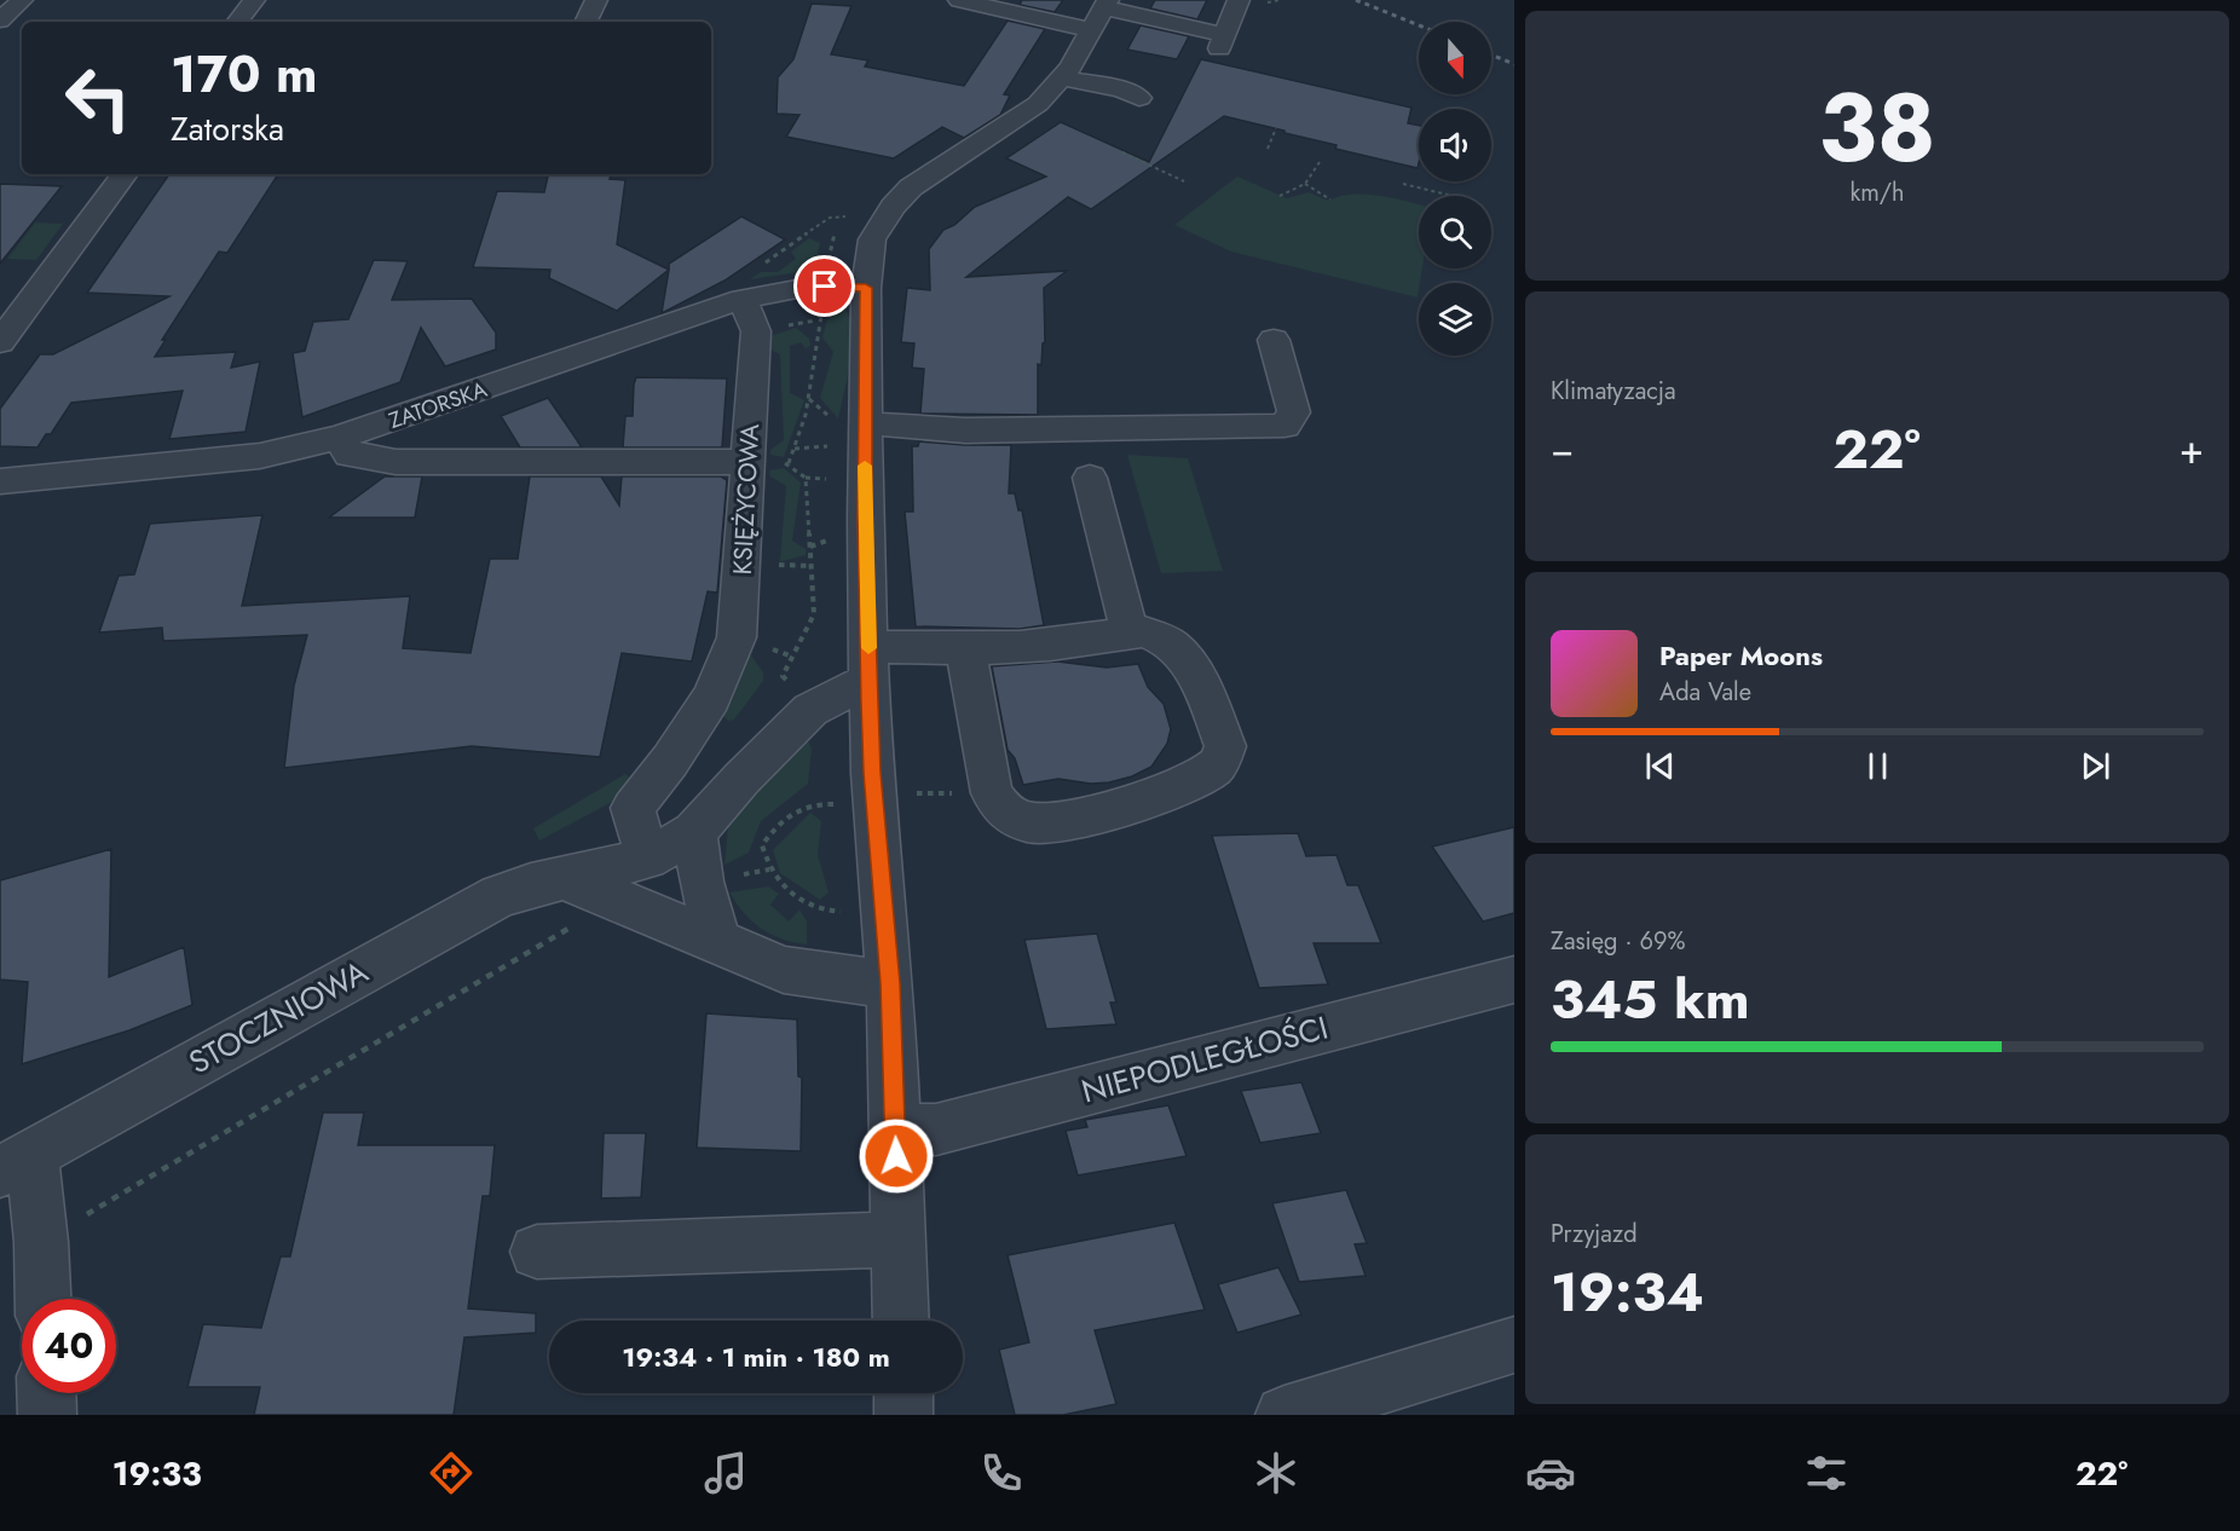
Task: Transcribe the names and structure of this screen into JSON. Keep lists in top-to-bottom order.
{
  "streets": {
    "street": [
      "ZATORSKA",
      "KSIĘŻYCOWA",
      "STOCZNIOWA",
      "NIEPODLEGŁOŚCI"
    ]
  },
  "crossings": [
    ["ZATORSKA", "KSIĘŻYCOWA"],
    ["KSIĘŻYCOWA", "STOCZNIOWA"]
  ],
  "north": "bottom",
  "page": {
    "tile": [
      ["38", "km/h"],
      "Klimatyzacja",
      ["Zasięg · 69%", "345 km"],
      ["Przyjazd", "19:34"]
    ],
    "turn": ["170 m", "Zatorska"],
    "heat": ["−", "22°", "+"],
    "song": ["Paper Moons", "Ada Vale"],
    "limit": "40",
    "trip": "19:34 · 1 min · 180 m",
    "tabs": ["19:33", "22°"]
  }
}
